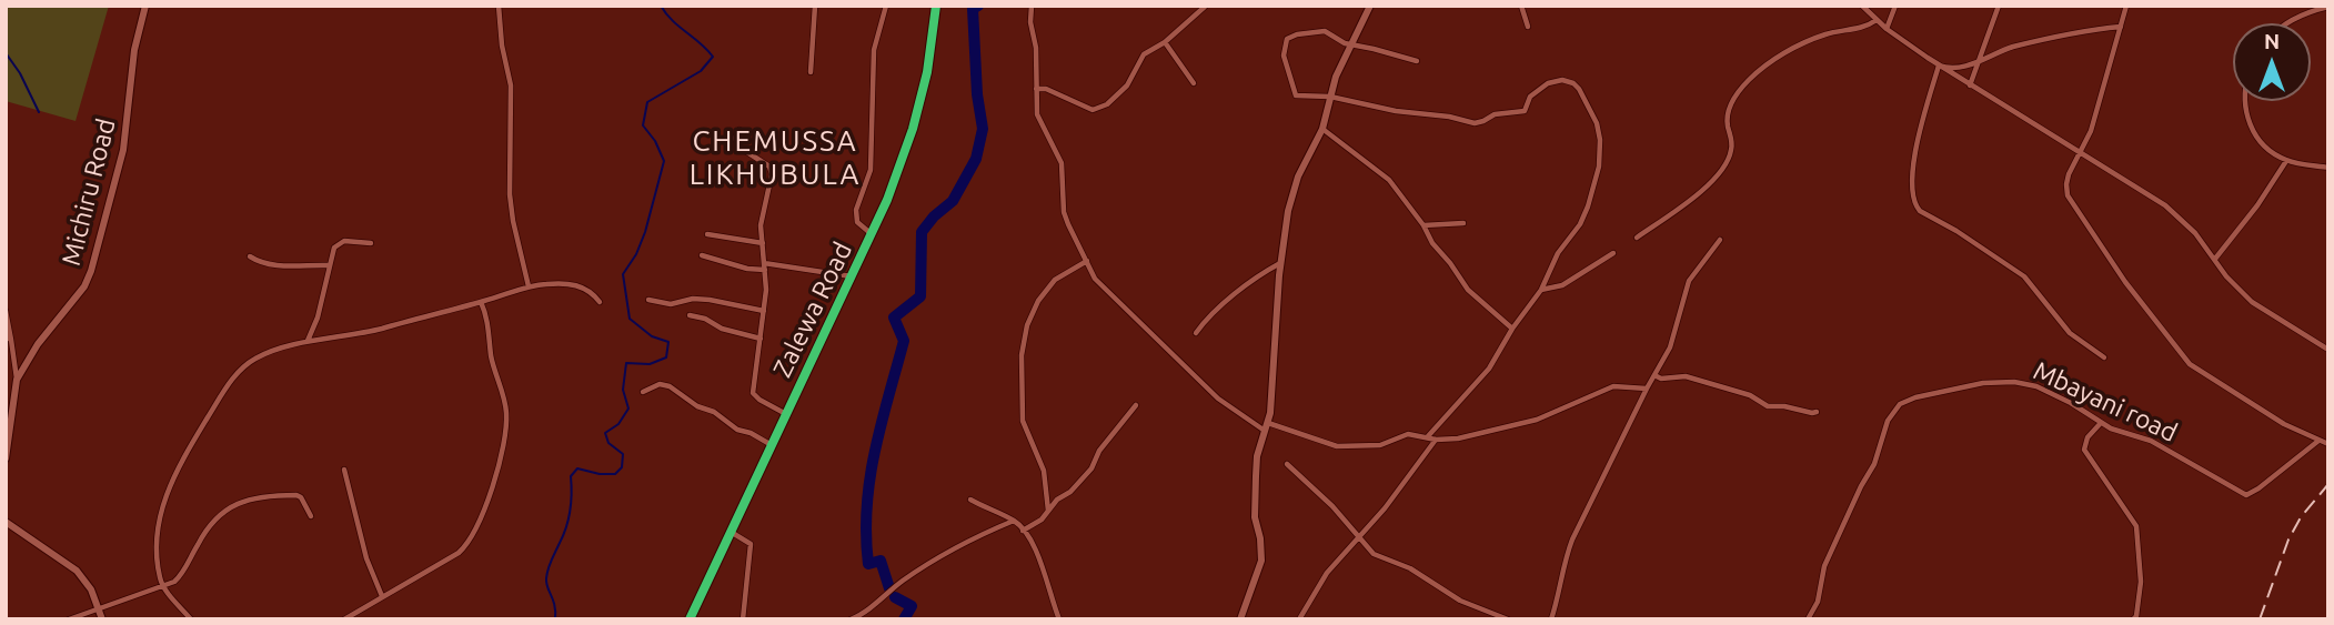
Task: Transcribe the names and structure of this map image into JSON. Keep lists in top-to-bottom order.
{
  "streets": {
    "highway": ["Zalewa Road"],
    "street": ["Michiru Road", "Mbayani road"]
  },
  "districts": ["CHEMUSSA LIKHUBULA"],
  "north": "top"
}
